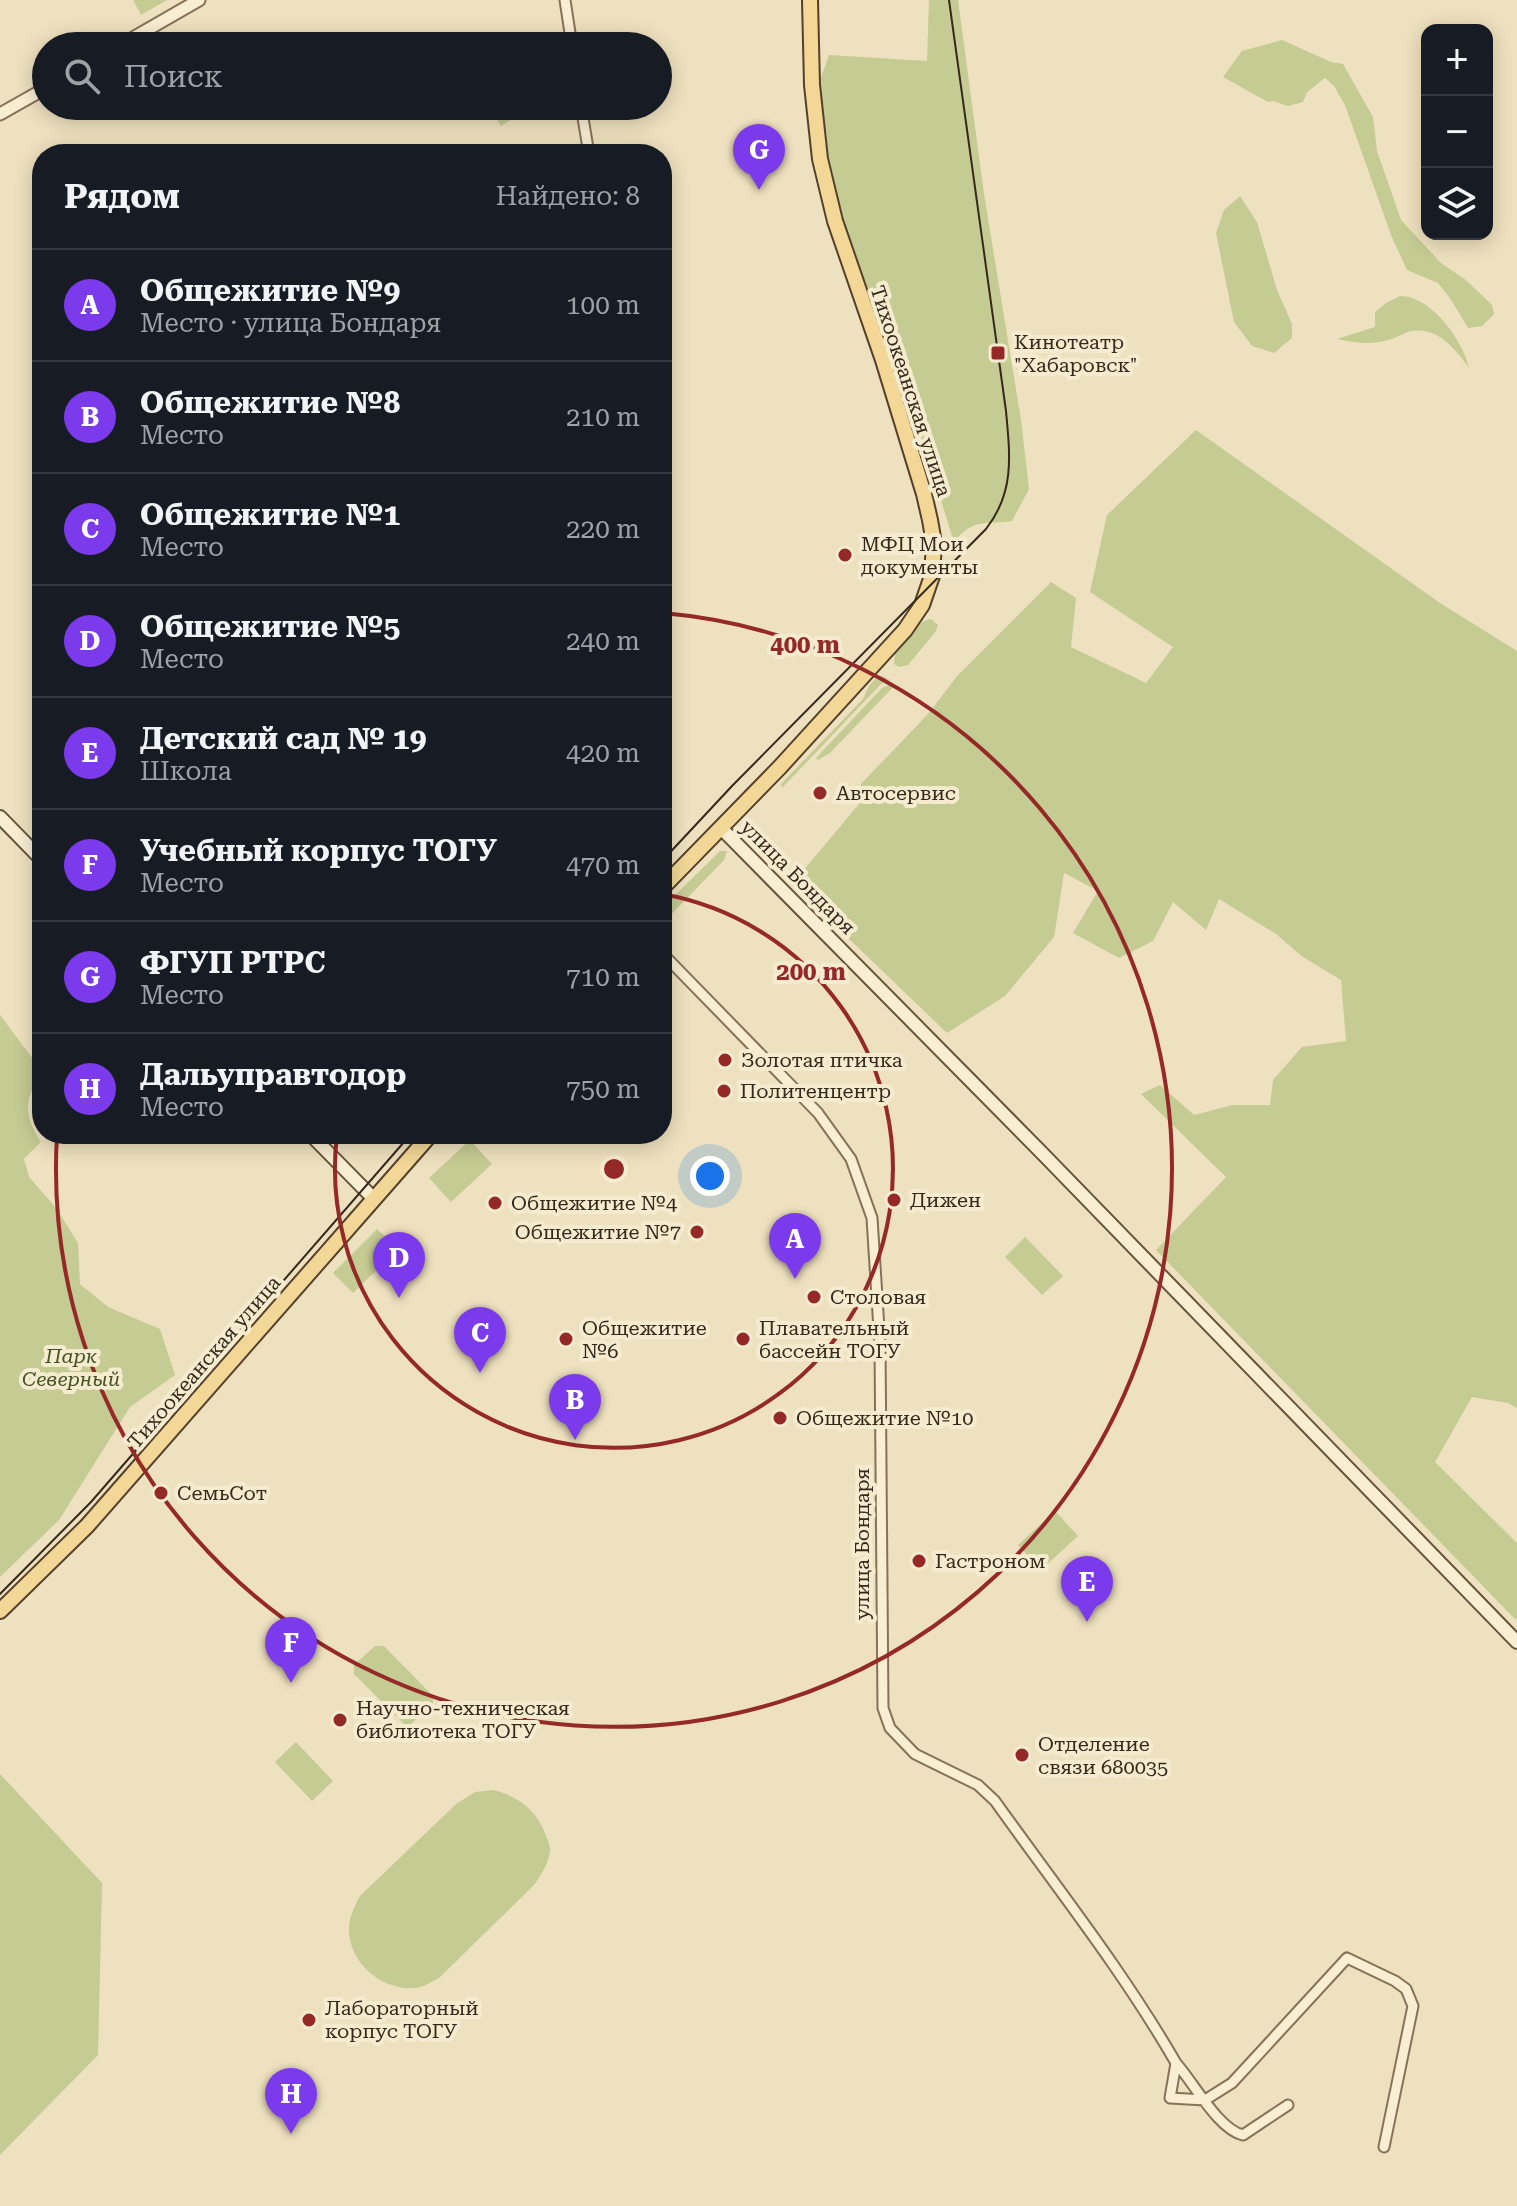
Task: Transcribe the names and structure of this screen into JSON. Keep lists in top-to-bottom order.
{
  "streets": {
    "main road": ["Тихоокеанская улица", "улица Бондаря"]
  },
  "crossings": [
    ["Тихоокеанская улица", "улица Бондаря"]
  ],
  "parks": ["Парк Северный"],
  "places": {
    "transit": ["Кинотеатр \"Хабаровск\""],
    "other": [
      "МФЦ Мои документы",
      "Автосервис",
      "Золотая птичка",
      "Политенцентр",
      "Дижен",
      "Общежитие №4",
      "Общежитие №7",
      "Столовая",
      "Общежитие №6",
      "Плавательный бассейн ТОГУ",
      "Общежитие №10",
      "СемьСот",
      "Гастроном",
      "Научно-техническая библиотека ТОГУ",
      "Отделение связи 680035",
      "Лабораторный корпус ТОГУ"
    ]
  },
  "page": {
    "map_buttons": ["+", "−"],
    "search": "Поиск",
    "pins": [
      "G",
      "A",
      "D",
      "C",
      "B",
      "E",
      "F",
      "H"
    ],
    "heading": ["Рядом", "Найдено: 8"],
    "list": [
      {
        "mark": "A",
        "name": "Общежитие №9",
        "note": "Место · улица Бондаря",
        "value": "100 m"
      },
      {
        "mark": "B",
        "name": "Общежитие №8",
        "note": "Место",
        "value": "210 m"
      },
      {
        "mark": "C",
        "name": "Общежитие №1",
        "note": "Место",
        "value": "220 m"
      },
      {
        "mark": "D",
        "name": "Общежитие №5",
        "note": "Место",
        "value": "240 m"
      },
      {
        "mark": "E",
        "name": "Детский сад № 19",
        "note": "Школа",
        "value": "420 m"
      },
      {
        "mark": "F",
        "name": "Учебный корпус ТОГУ",
        "note": "Место",
        "value": "470 m"
      },
      {
        "mark": "G",
        "name": "ФГУП РТРС",
        "note": "Место",
        "value": "710 m"
      },
      {
        "mark": "H",
        "name": "Дальуправтодор",
        "note": "Место",
        "value": "750 m"
      }
    ]
  },
  "rings": ["400 m", "200 m"]
}
